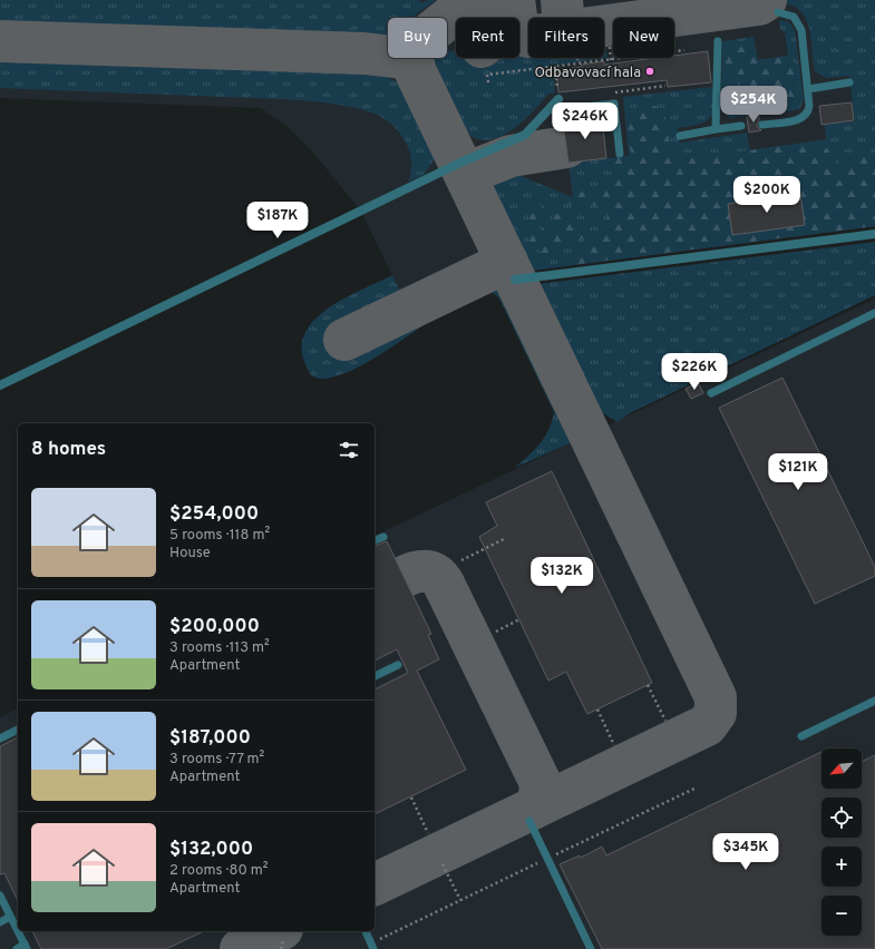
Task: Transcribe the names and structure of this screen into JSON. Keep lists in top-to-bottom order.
{
  "places": ["Odbavovací hala"],
  "north": "bottom left",
  "page": {
    "chip": [
      "Buy",
      "Rent",
      "Filters",
      "New"
    ],
    "price": [
      "$254K",
      "$246K",
      "$200K",
      "$187K",
      "$226K",
      "$121K",
      "$132K",
      "$345K"
    ],
    "heading": "8 homes",
    "list": [
      {
        "name": "$254,000",
        "note": "5 rooms · 118 m² · House"
      },
      {
        "name": "$200,000",
        "note": "3 rooms · 113 m² · Apartment"
      },
      {
        "name": "$187,000",
        "note": "3 rooms · 77 m² · Apartment"
      },
      {
        "name": "$132,000",
        "note": "2 rooms · 80 m² · Apartment"
      }
    ],
    "map_buttons": ["+", "−"]
  }
}
